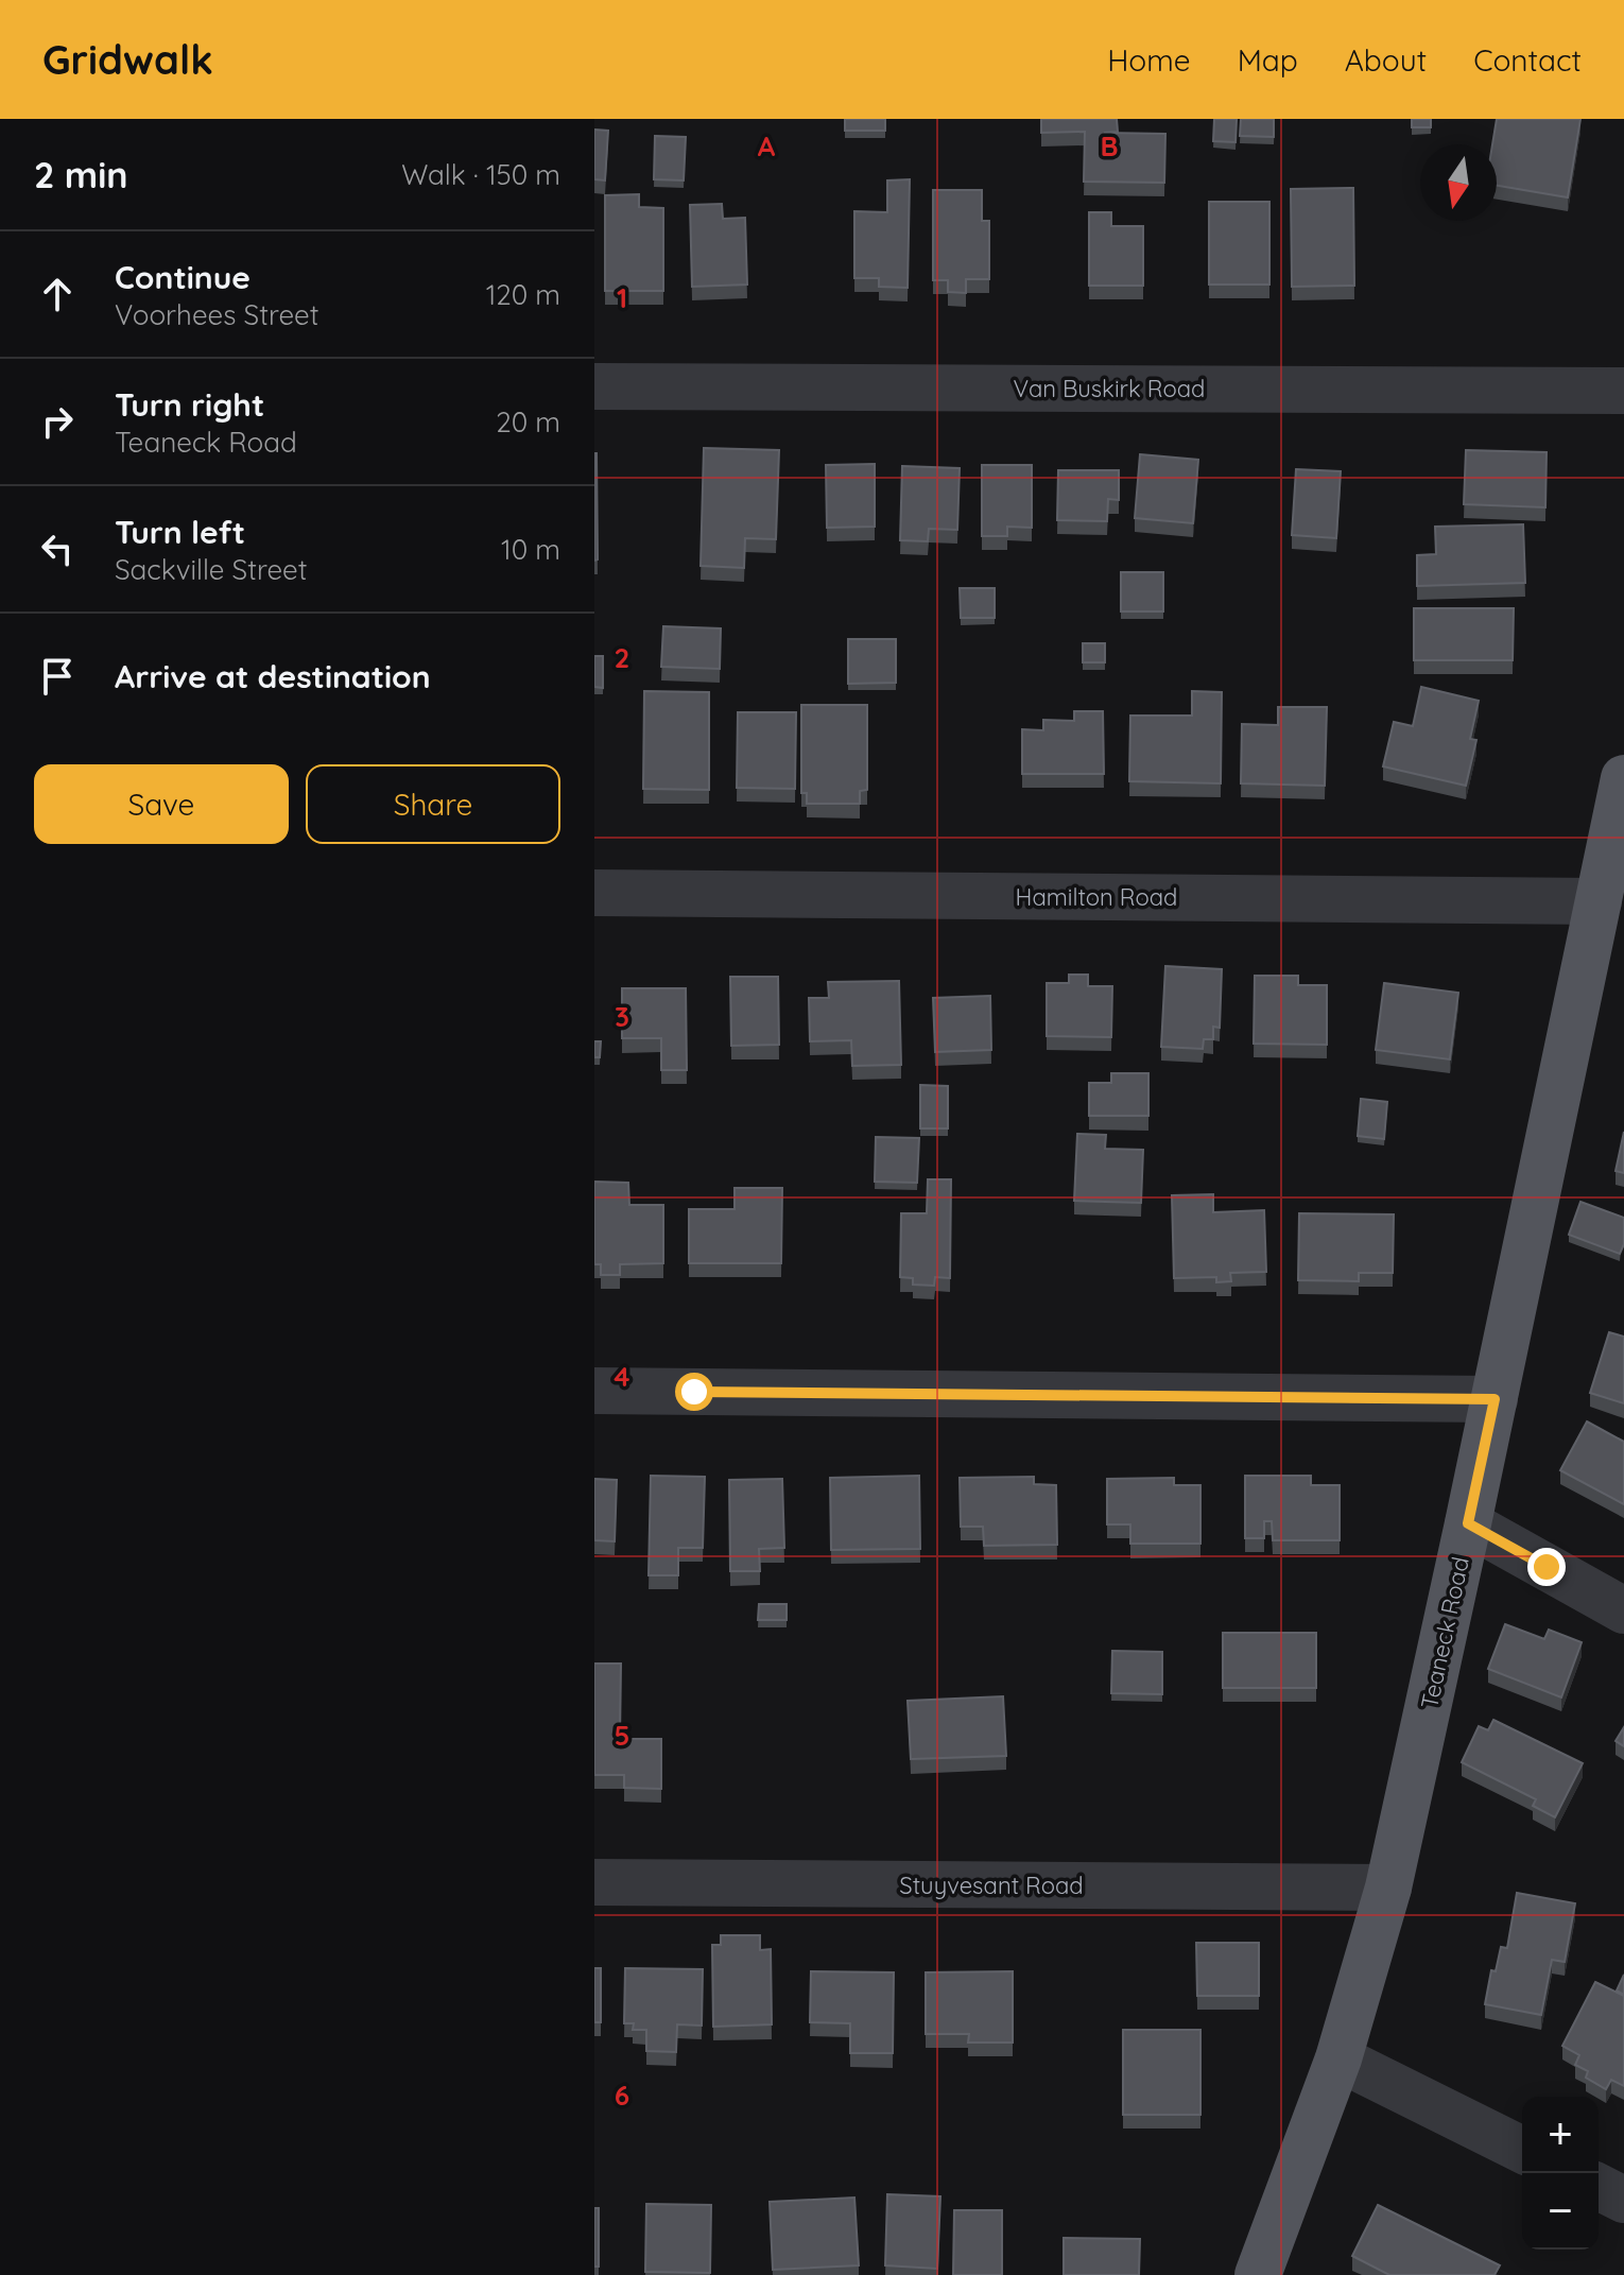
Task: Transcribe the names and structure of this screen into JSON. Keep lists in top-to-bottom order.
{
  "streets": {
    "main road": ["Teaneck Road"],
    "street": ["Van Buskirk Road", "Hamilton Road", "Stuyvesant Road"]
  },
  "crossings": [
    ["Hamilton Road", "Teaneck Road"],
    ["Teaneck Road", "Stuyvesant Road"]
  ],
  "north": "bottom",
  "page": {
    "header": "Gridwalk",
    "nav": [
      "Home",
      "Map",
      "About",
      "Contact"
    ],
    "heading": ["2 min", "Walk · 150 m"],
    "list": [
      ["Continue", "Voorhees Street", "120 m"],
      ["Turn right", "Teaneck Road", "20 m"],
      ["Turn left", "Sackville Street", "10 m"],
      "Arrive at destination"
    ],
    "buttons": ["Save", "Share"],
    "map_buttons": ["+", "−"]
  },
  "grid": {
    "columns": ["A", "B"],
    "rows": [
      "1",
      "2",
      "3",
      "4",
      "5",
      "6"
    ]
  }
}
